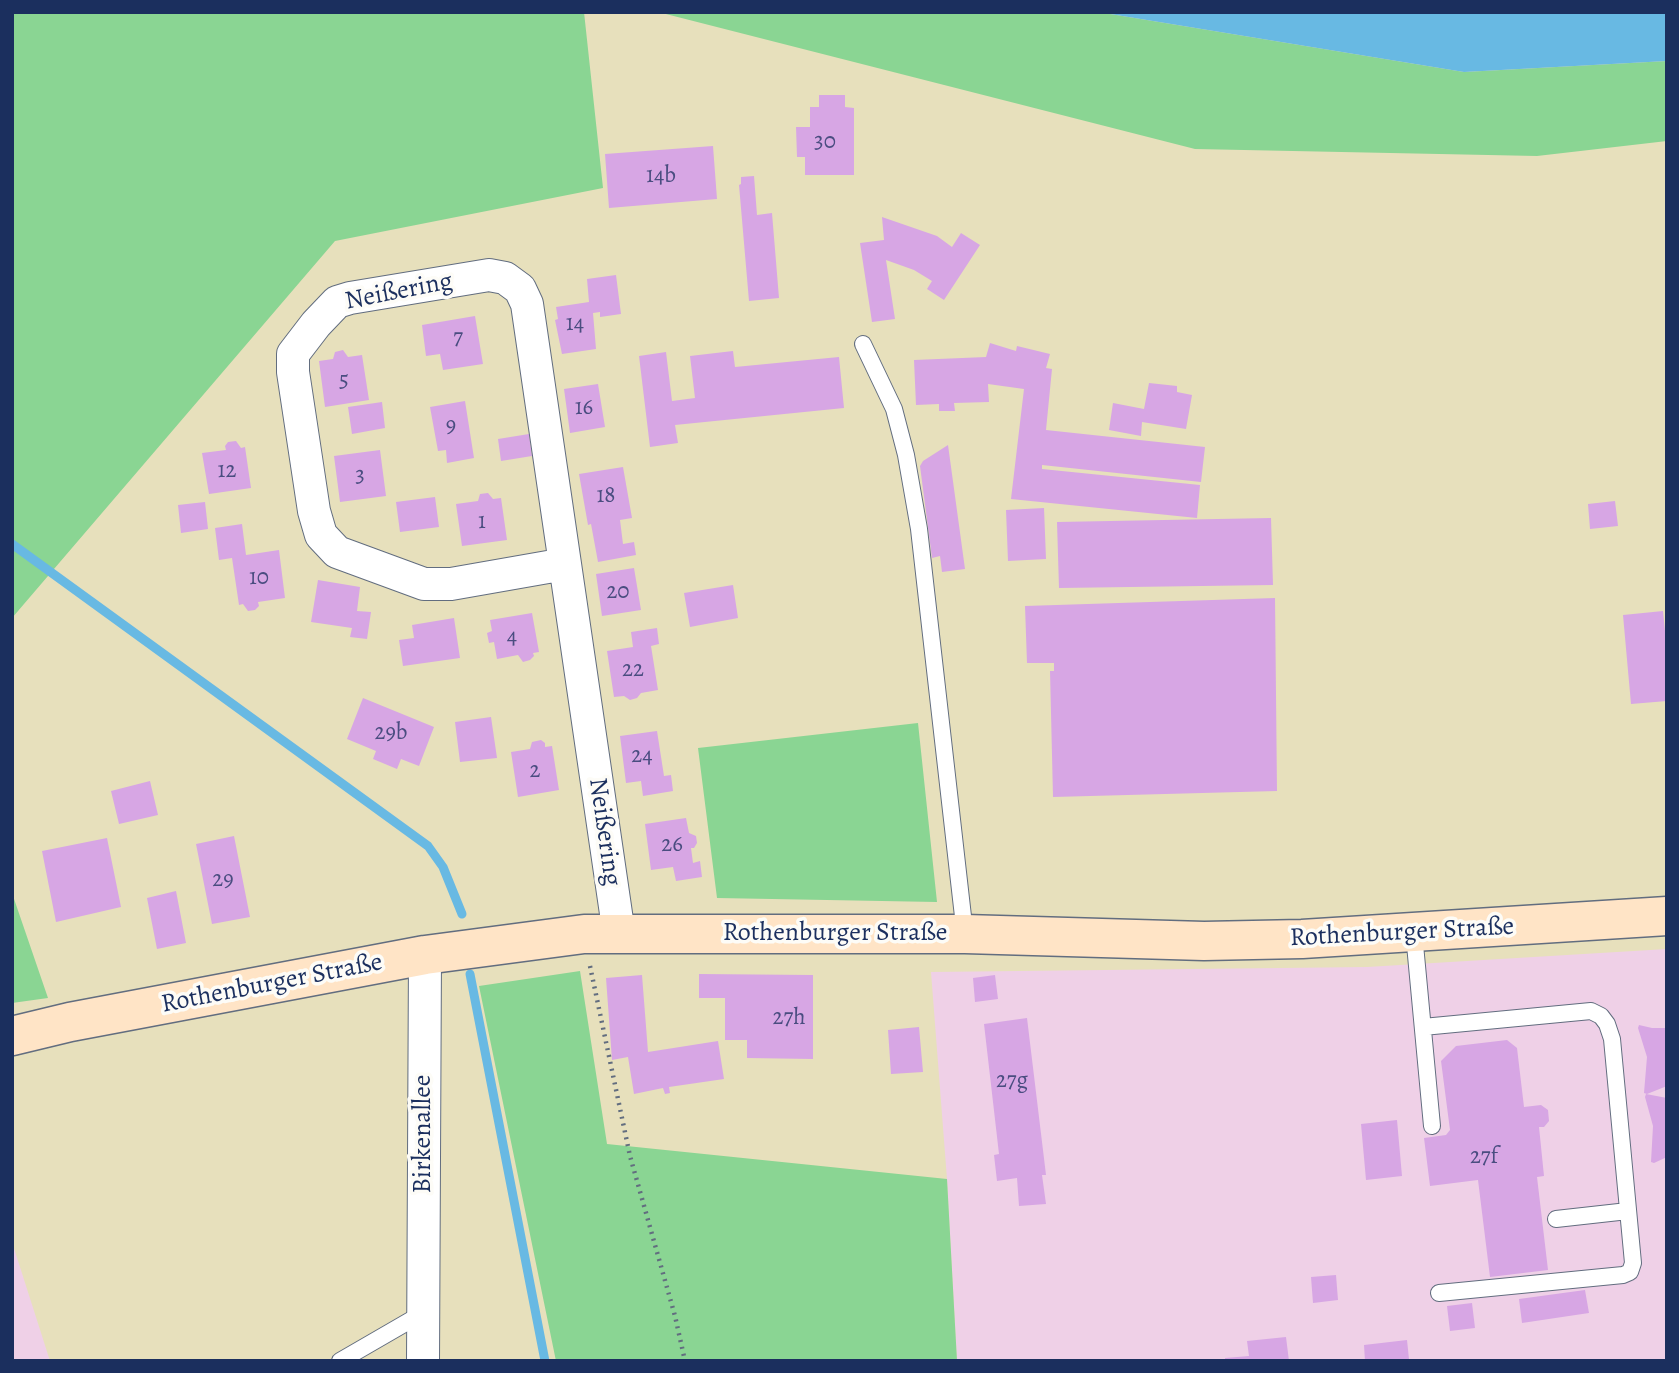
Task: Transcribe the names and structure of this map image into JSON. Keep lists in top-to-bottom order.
{
  "streets": {
    "street": ["Neißering", "Rothenburger Straße", "Birkenallee"]
  },
  "crossings": [
    ["Neißering", "Rothenburger Straße"],
    ["Rothenburger Straße", "Birkenallee"]
  ],
  "house_numbers": [
    "30",
    "14b",
    "14",
    "7",
    "5",
    "16",
    "9",
    "12",
    "3",
    "18",
    "1",
    "10",
    "20",
    "4",
    "22",
    "29b",
    "24",
    "2",
    "26",
    "29",
    "27h",
    "27g",
    "27f"
  ]
}
